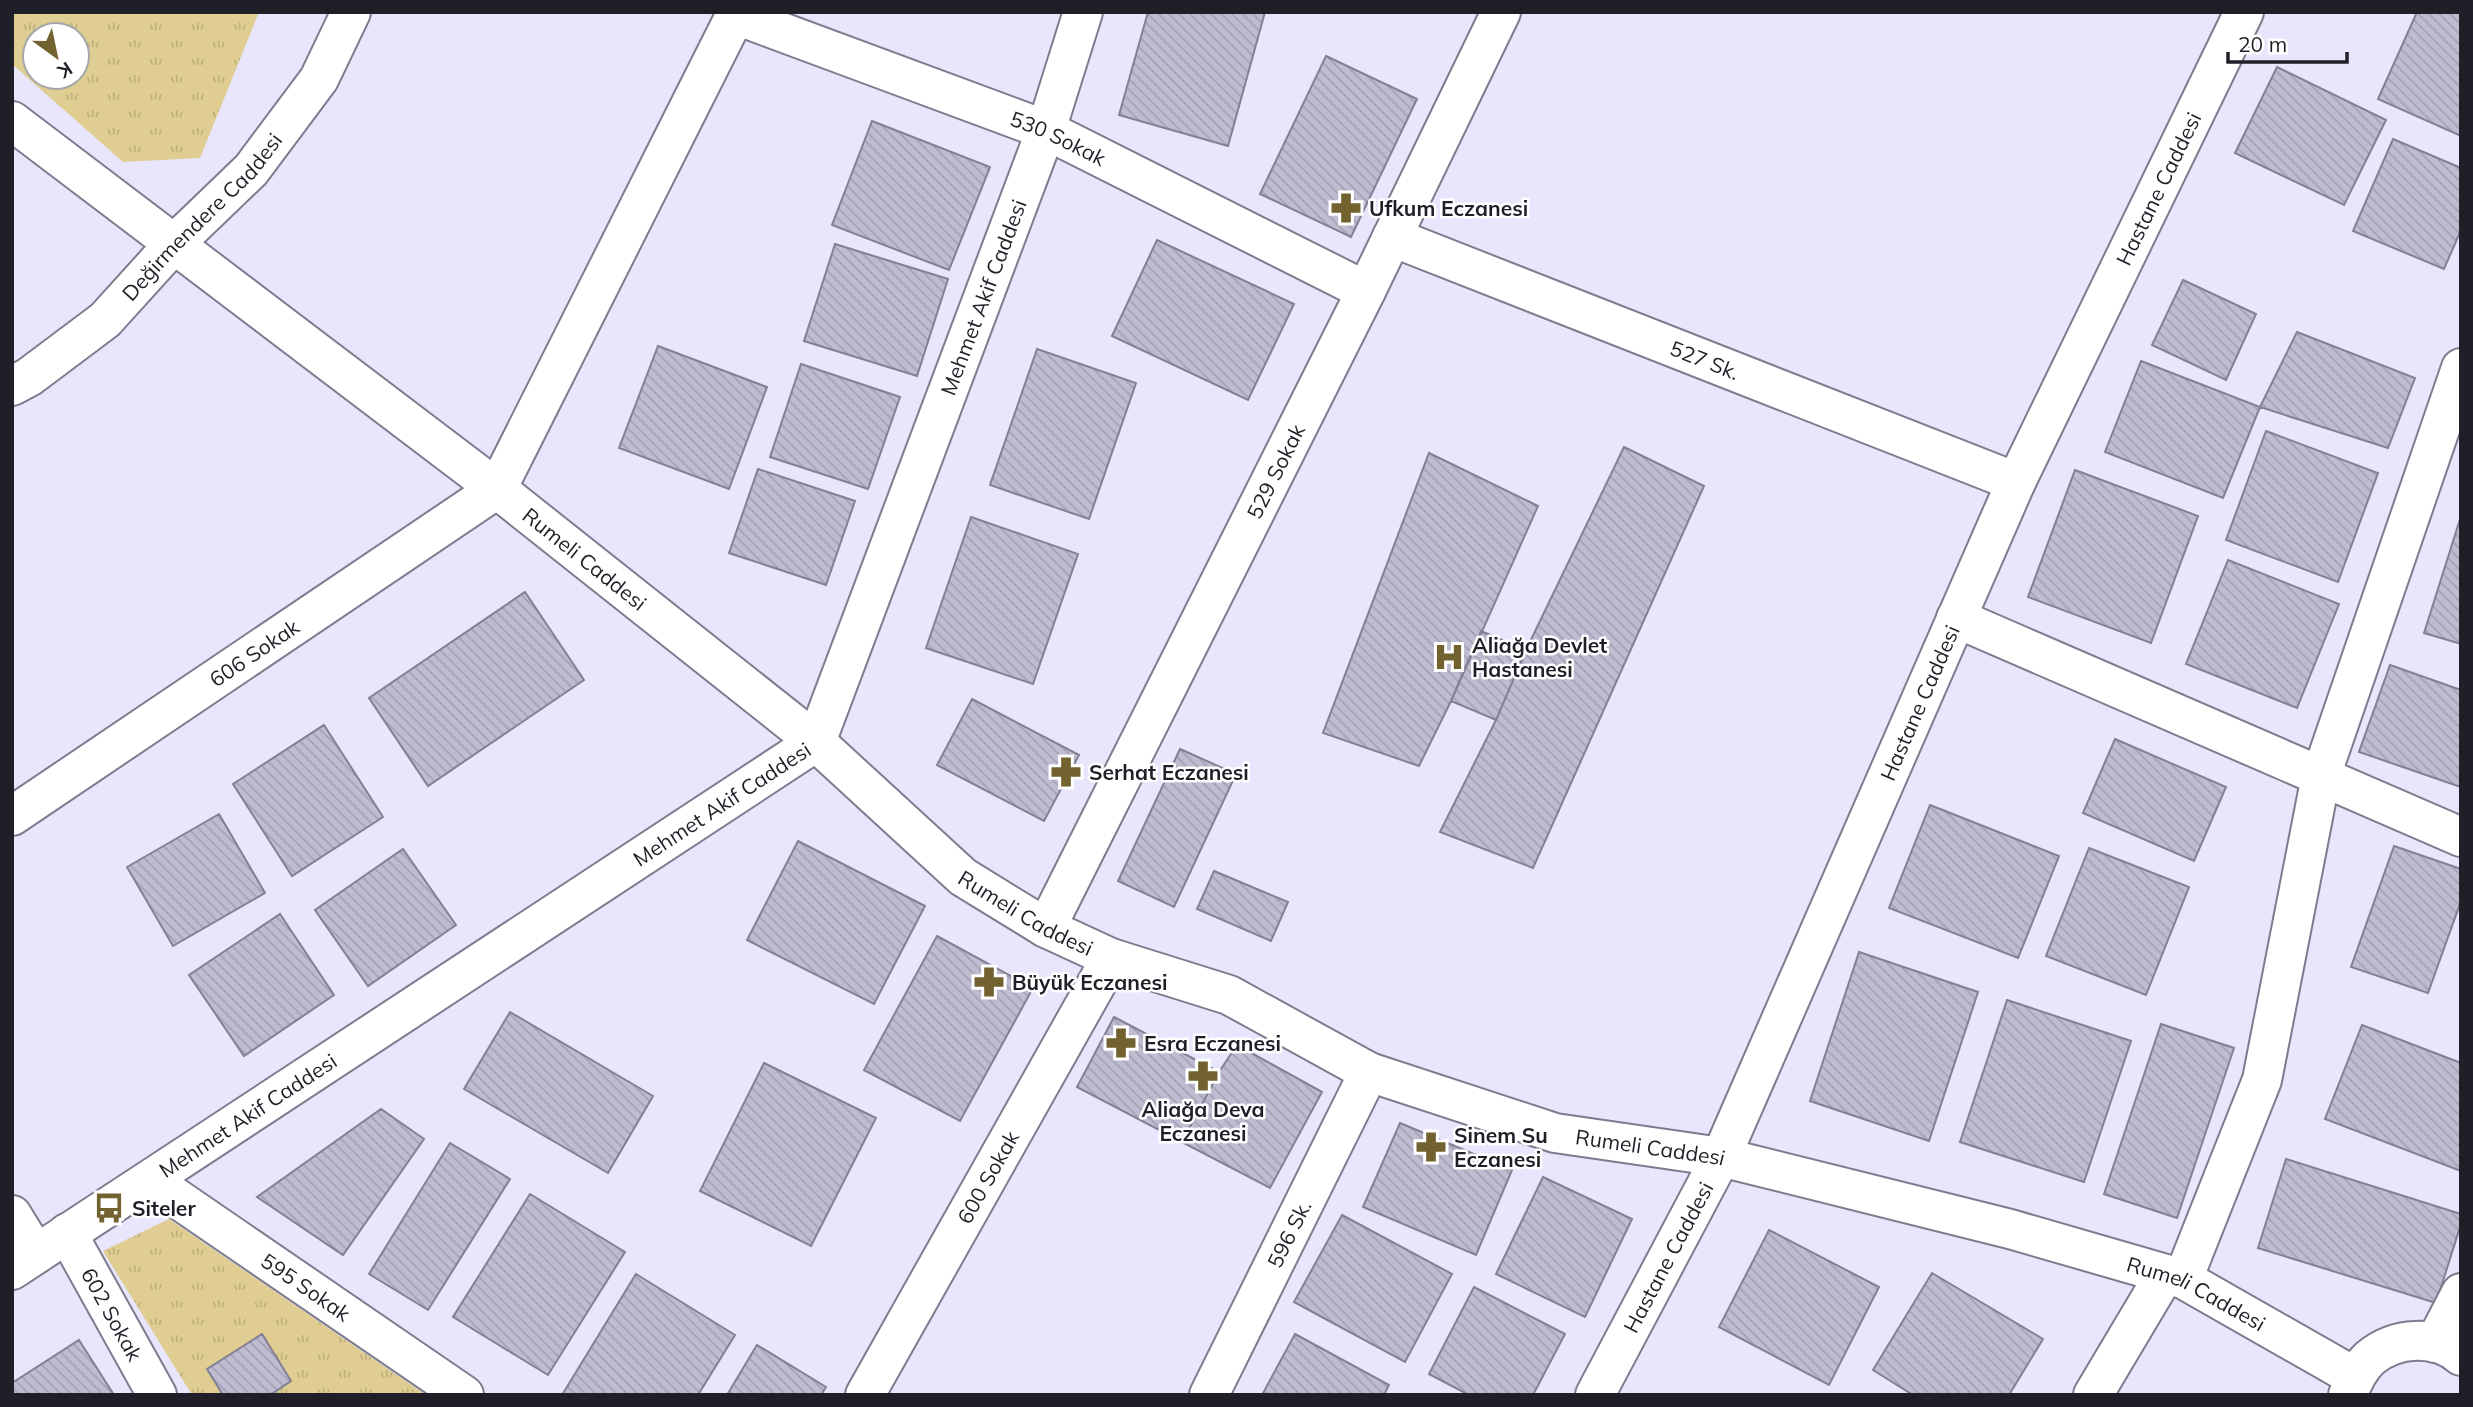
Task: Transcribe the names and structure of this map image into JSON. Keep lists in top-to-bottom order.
{
  "streets": {
    "street": [
      "530 Sokak",
      "Hastane Caddesi",
      "Değirmendere Caddesi",
      "Mehmet Akif Caddesi",
      "527 Sk.",
      "529 Sokak",
      "Rumeli Caddesi",
      "606 Sokak",
      "600 Sokak",
      "596 Sk.",
      "595 Sokak",
      "602 Sokak"
    ]
  },
  "crossings": [
    ["530 Sokak", "Mehmet Akif Caddesi"],
    ["530 Sokak", "529 Sokak"],
    ["Hastane Caddesi", "527 Sk."],
    ["Hastane Caddesi", "Rumeli Caddesi"],
    ["Değirmendere Caddesi", "Rumeli Caddesi"],
    ["Mehmet Akif Caddesi", "Rumeli Caddesi"],
    ["Mehmet Akif Caddesi", "595 Sokak"],
    ["Mehmet Akif Caddesi", "602 Sokak"],
    ["527 Sk.", "529 Sokak"],
    ["529 Sokak", "Rumeli Caddesi"],
    ["Rumeli Caddesi", "606 Sokak"],
    ["Rumeli Caddesi", "600 Sokak"],
    ["Rumeli Caddesi", "596 Sk."]
  ],
  "places": {
    "pharmacy": [
      "Ufkum Eczanesi",
      "Serhat Eczanesi",
      "Büyük Eczanesi",
      "Esra Eczanesi",
      "Aliağa Deva Eczanesi",
      "Sinem Su Eczanesi"
    ],
    "hospital": ["Aliağa Devlet Hastanesi"],
    "bus stop": ["Siteler"]
  },
  "scale_bar": "20 m",
  "north": "bottom right"
}
